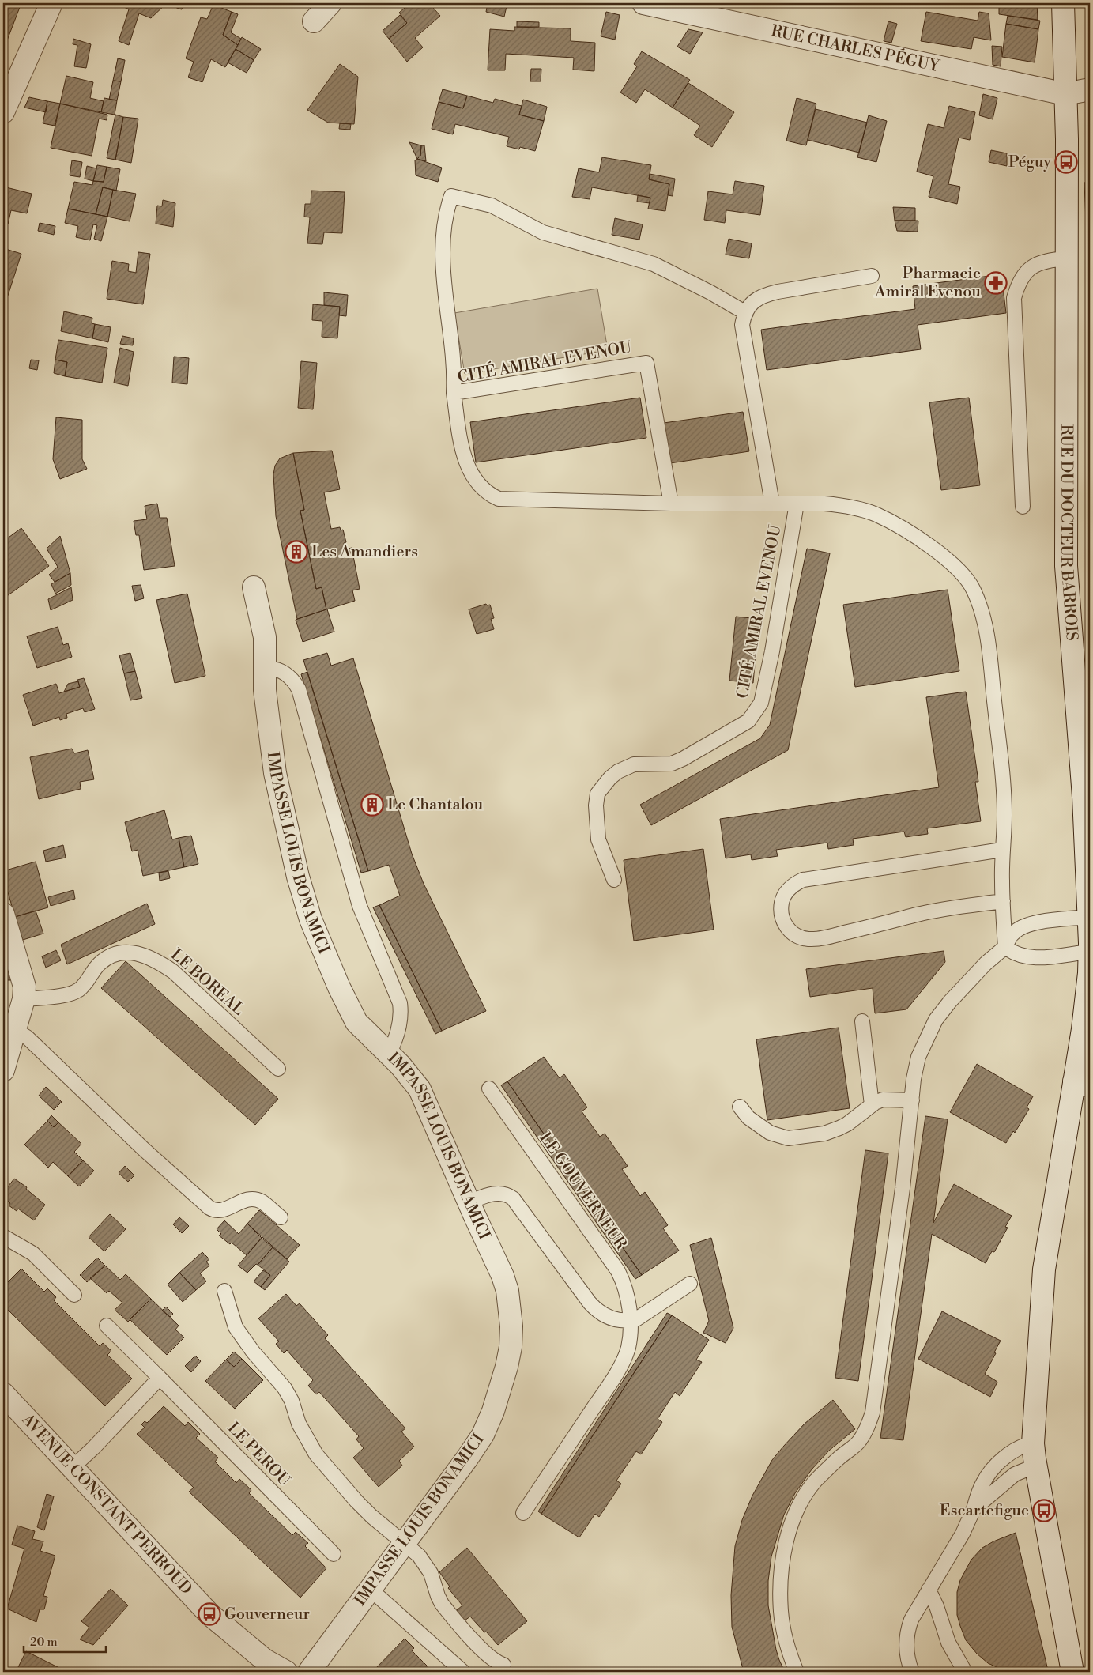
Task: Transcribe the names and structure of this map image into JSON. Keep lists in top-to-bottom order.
{
  "streets": {
    "street": [
      "RUE CHARLES PÉGUY",
      "RUE DU DOCTEUR BARROIS",
      "IMPASSE LOUIS BONAMICI",
      "AVENUE CONSTANT PERROUD"
    ],
    "lane": [
      "CITÉ AMIRAL EVENOU",
      "LE BOREAL",
      "LE GOUVERNEUR",
      "LE PEROU"
    ]
  },
  "crossings": [
    ["RUE CHARLES PÉGUY", "RUE DU DOCTEUR BARROIS"]
  ],
  "places": {
    "bus stop": ["Péguy", "Escartefigue", "Gouverneur"],
    "pharmacy": ["Pharmacie Amiral Evenou"],
    "building": ["Les Amandiers", "Le Chantalou"]
  },
  "scale_bar": "20 m"
}
